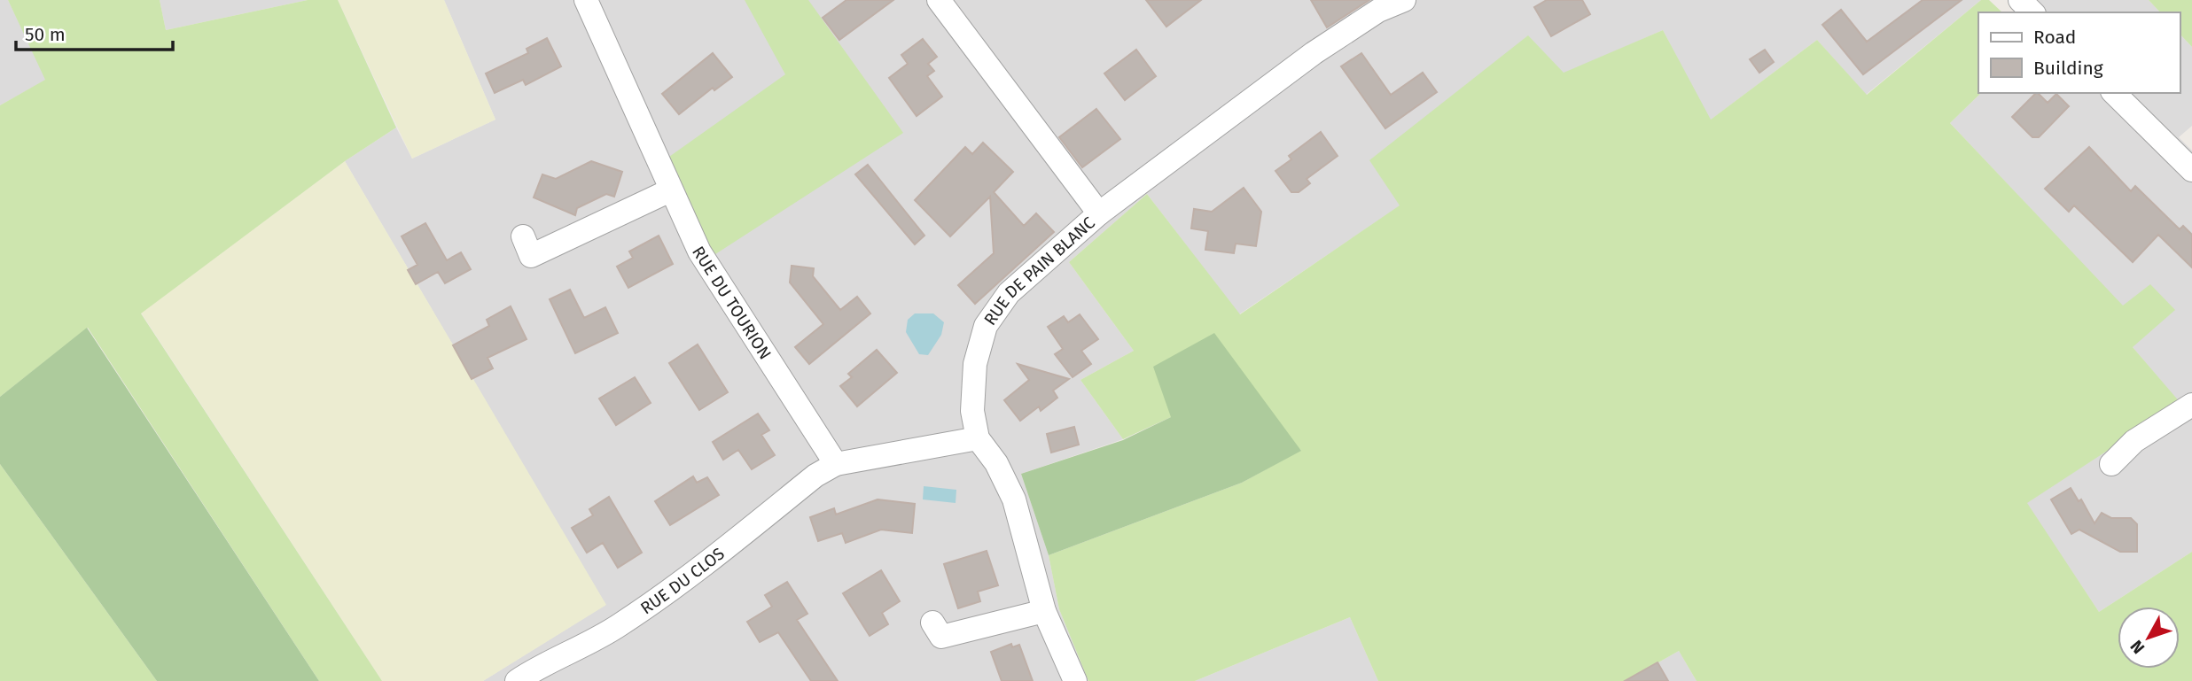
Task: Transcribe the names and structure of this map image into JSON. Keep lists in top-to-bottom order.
{
  "streets": {
    "street": ["RUE DE PAIN BLANC", "RUE DU TOURION", "RUE DU CLOS"]
  },
  "crossings": [
    ["RUE DU TOURION", "RUE DU CLOS"]
  ],
  "legend": ["Road", "Building"],
  "scale_bar": "50 m",
  "north": "bottom left"
}
